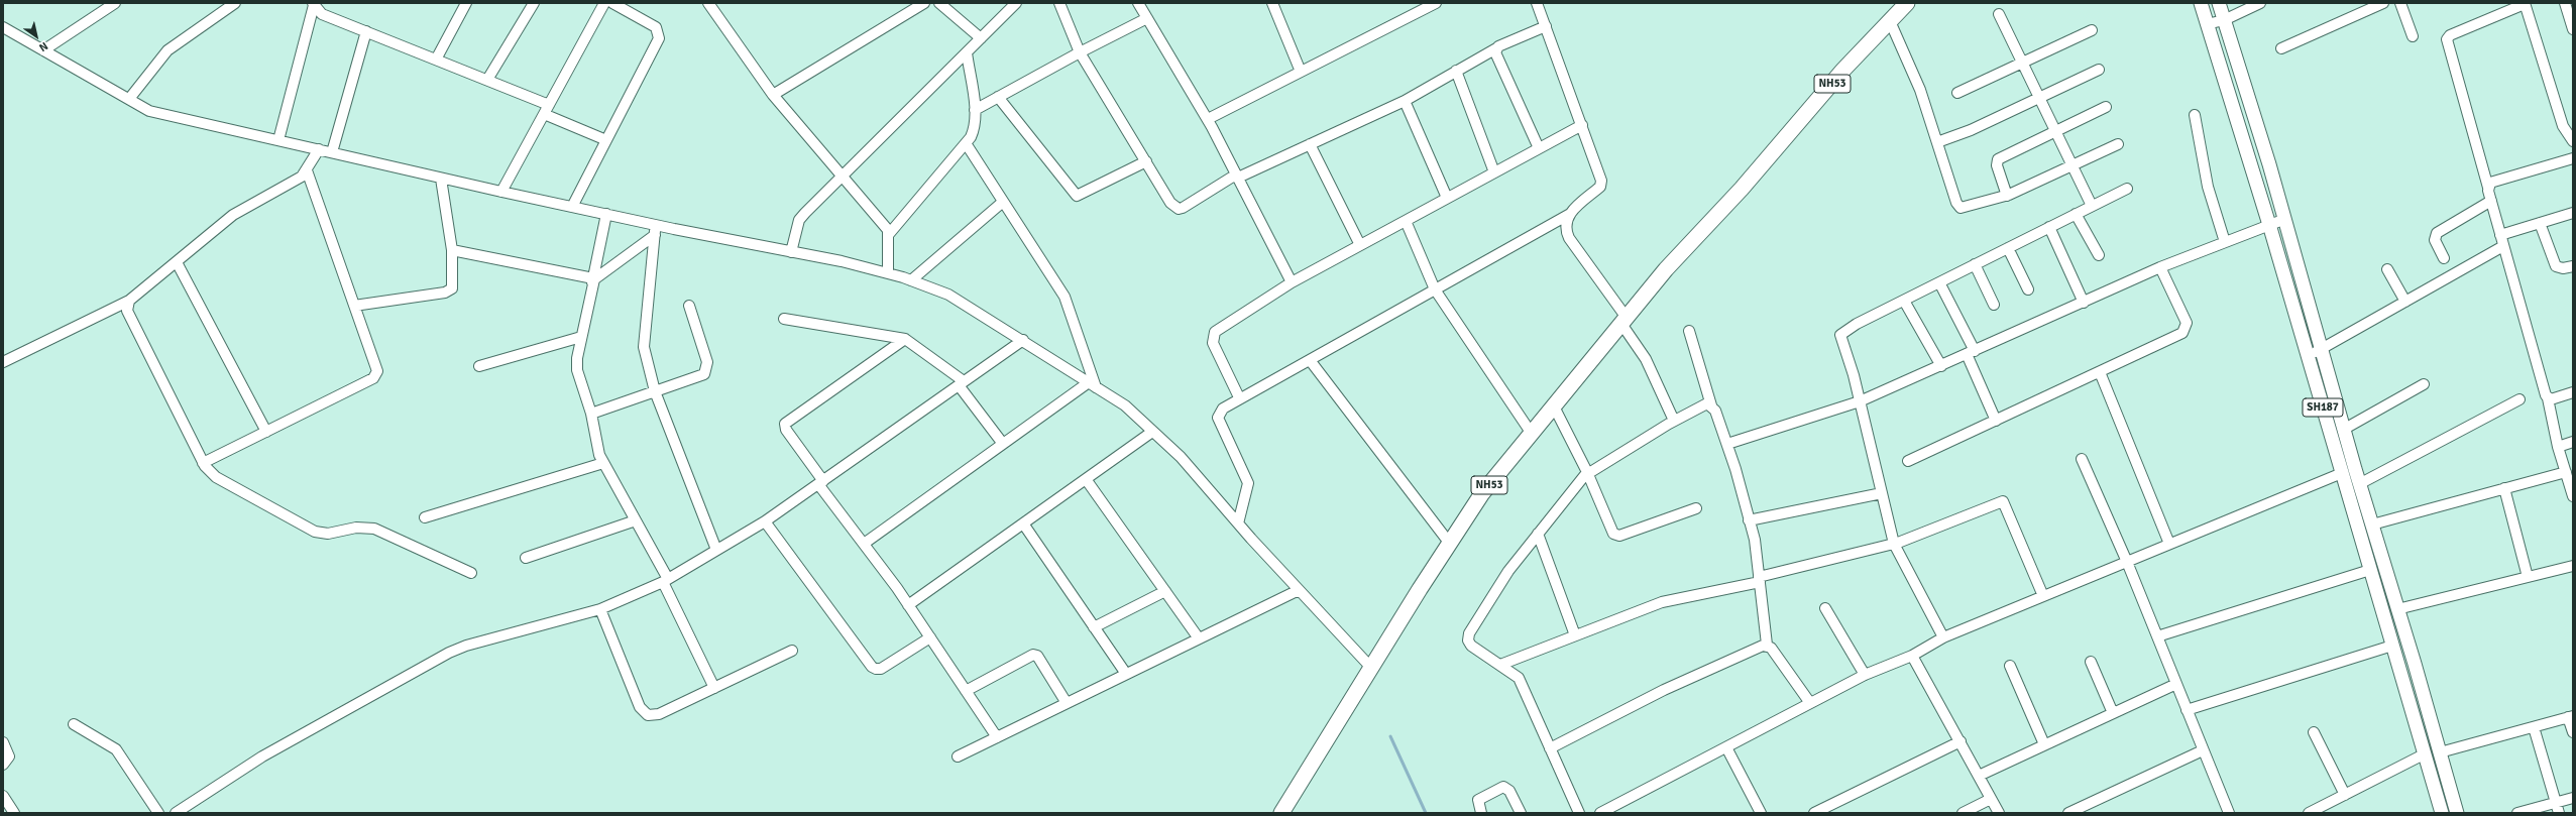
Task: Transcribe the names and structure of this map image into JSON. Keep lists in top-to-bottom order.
{
  "streets": {
    "highway": ["NH53"],
    "main road": ["SH187"]
  },
  "north": "bottom right"
}
